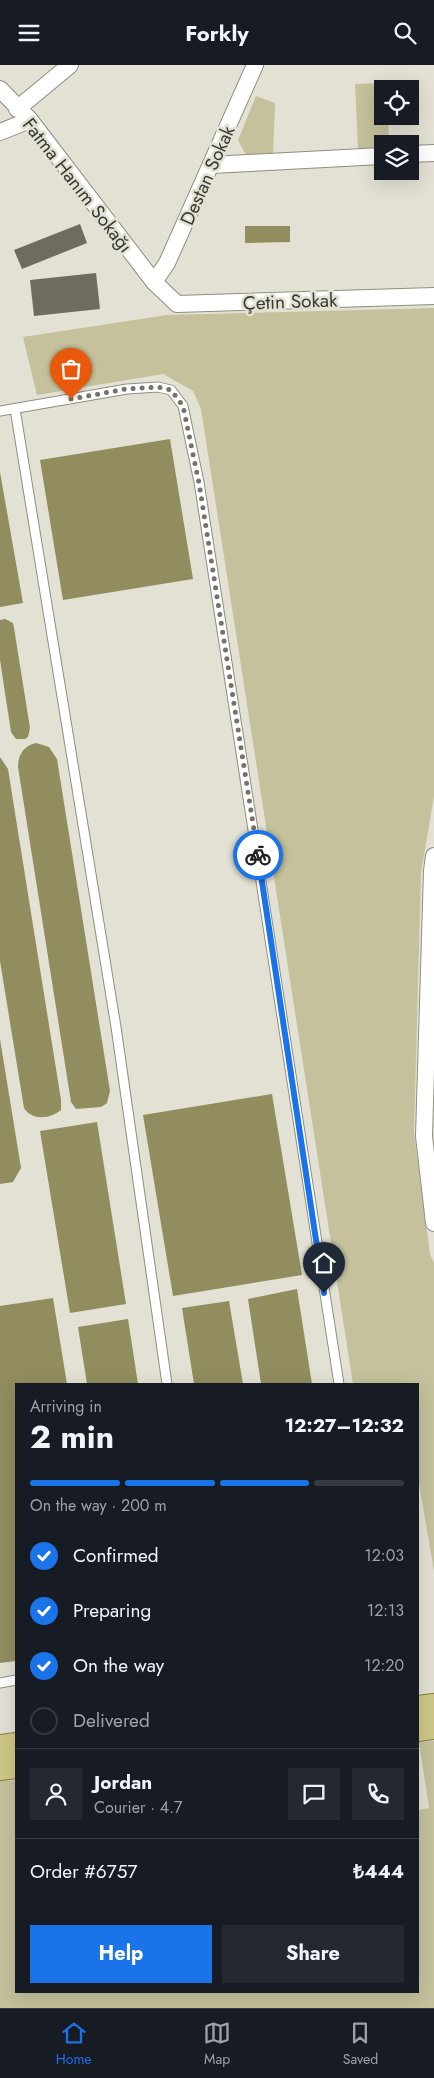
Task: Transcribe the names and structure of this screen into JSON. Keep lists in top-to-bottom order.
{
  "streets": {
    "street": ["Destan Sokak", "Fatma Hanım Sokağı", "Çetin Sokak"]
  },
  "crossings": [
    ["Destan Sokak", "Fatma Hanım Sokağı"],
    ["Destan Sokak", "Çetin Sokak"],
    ["Fatma Hanım Sokağı", "Çetin Sokak"]
  ],
  "page": {
    "header": "Forkly",
    "heading": ["2 min", "Arriving in", "12:27–12:32"],
    "panel": [
      "Jordan",
      "Courier · 4.7",
      "Order #6757",
      "₺444"
    ],
    "bar": "On the way · 200 m",
    "list": [
      ["Confirmed", "12:03"],
      ["Preparing", "12:13"],
      ["On the way", "12:20"],
      "Delivered"
    ],
    "buttons": ["Help", "Share"],
    "tabs": ["Home", "Map", "Saved"]
  }
}
